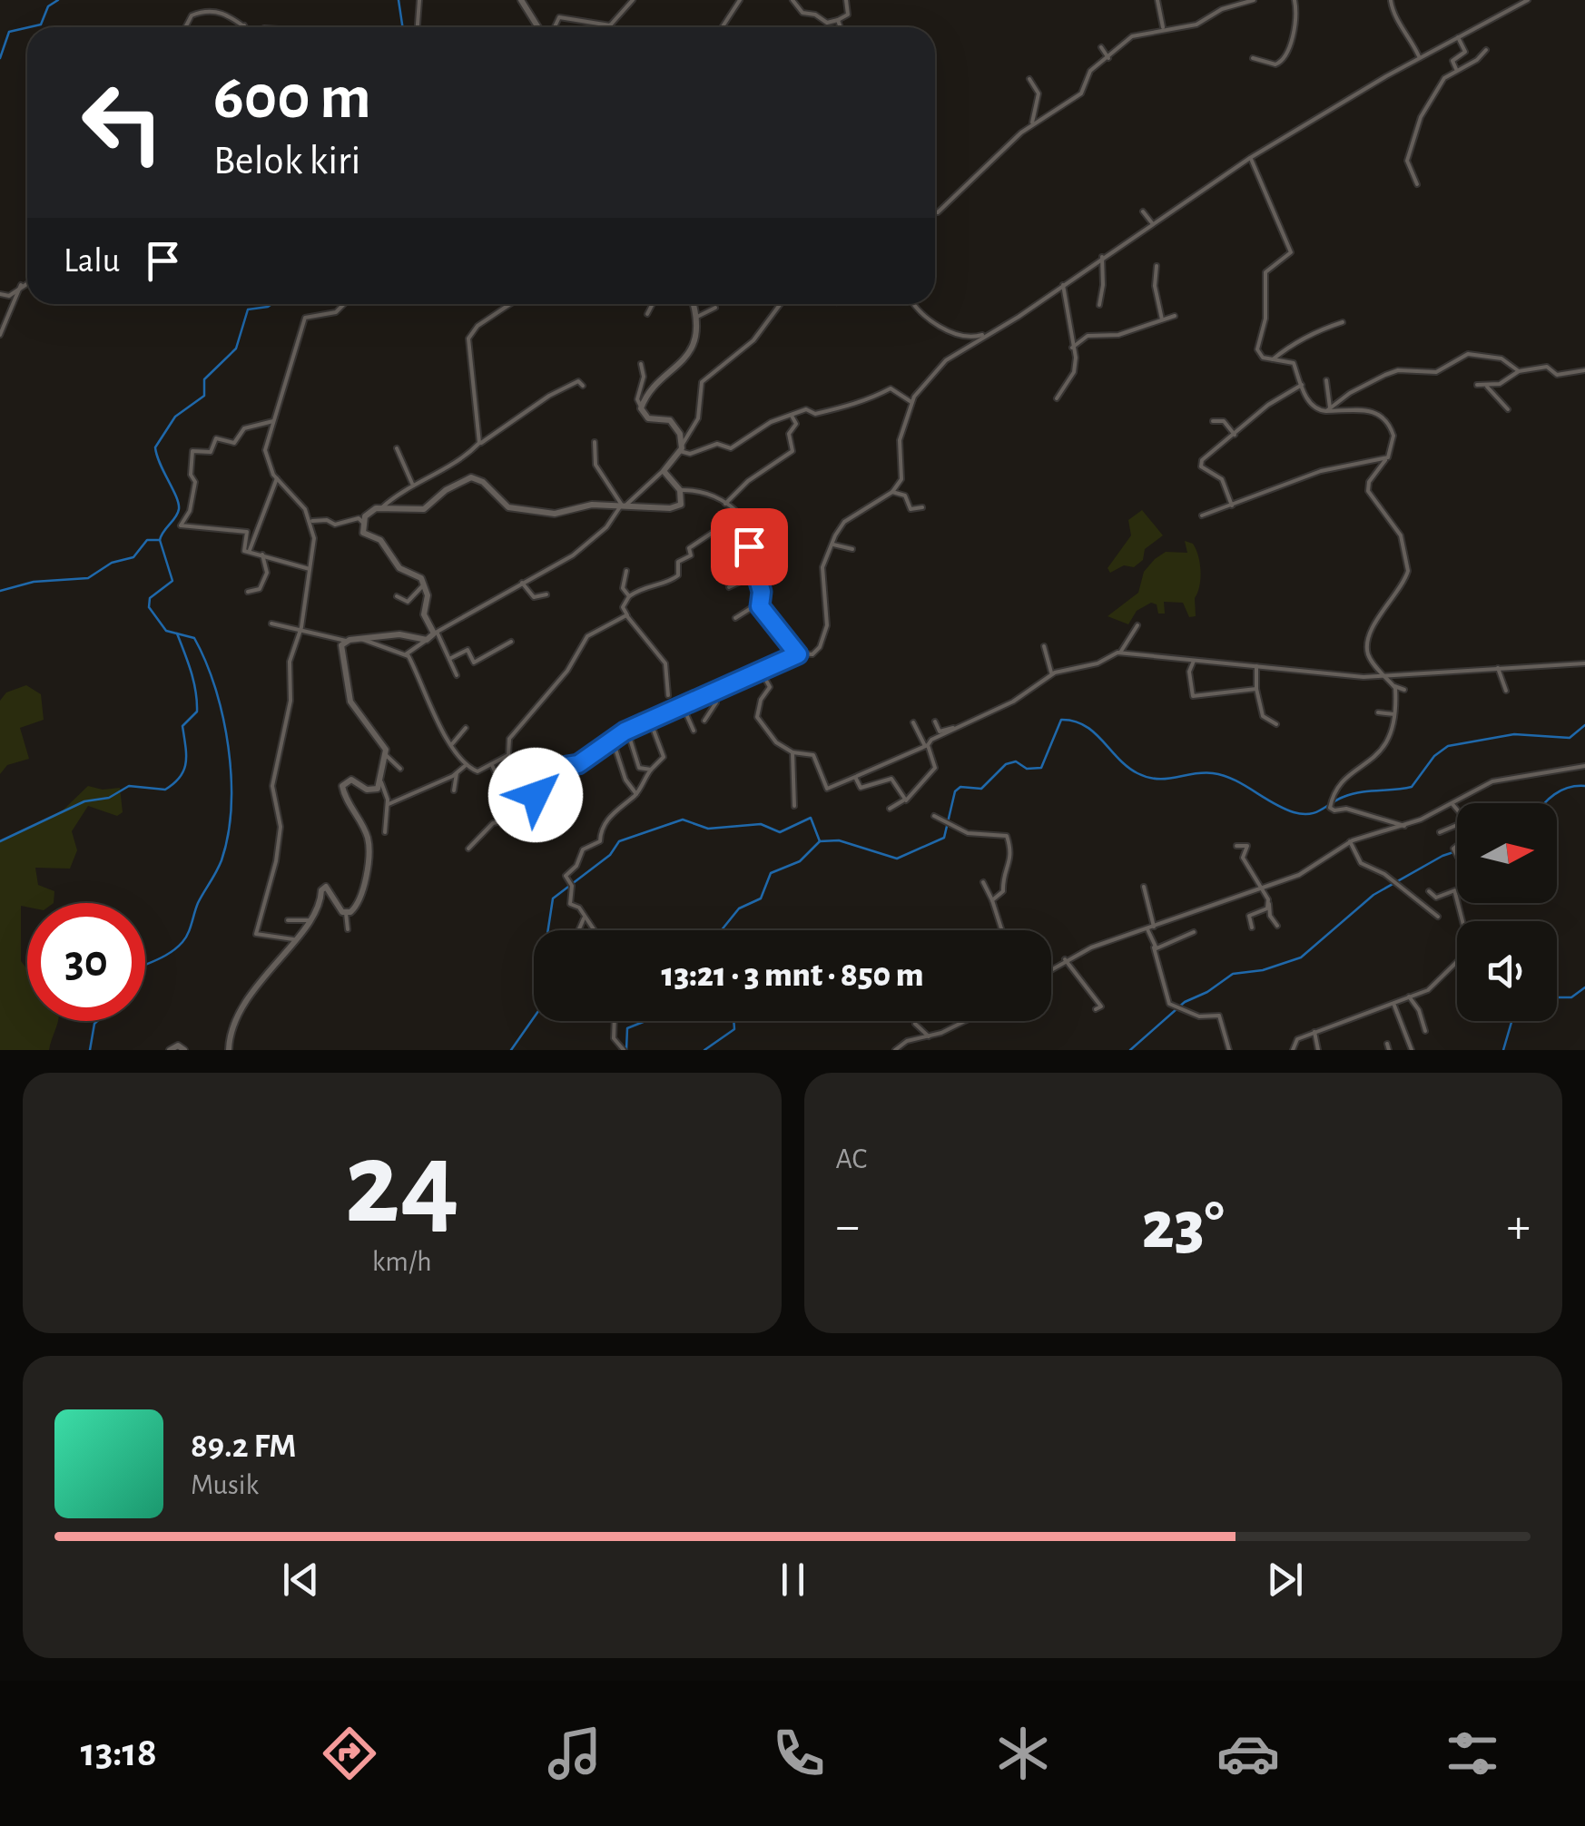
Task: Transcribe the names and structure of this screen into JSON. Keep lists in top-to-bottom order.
{
  "north": "right",
  "page": {
    "turn": ["600 m", "Belok kiri"],
    "then": "Lalu",
    "limit": "30",
    "trip": "13:21 · 3 mnt · 850 m",
    "tile": [
      ["24", "km/h"],
      "AC"
    ],
    "heat": ["−", "23°", "+"],
    "song": ["89.2 FM", "Musik"],
    "tabs": "13:18"
  }
}
